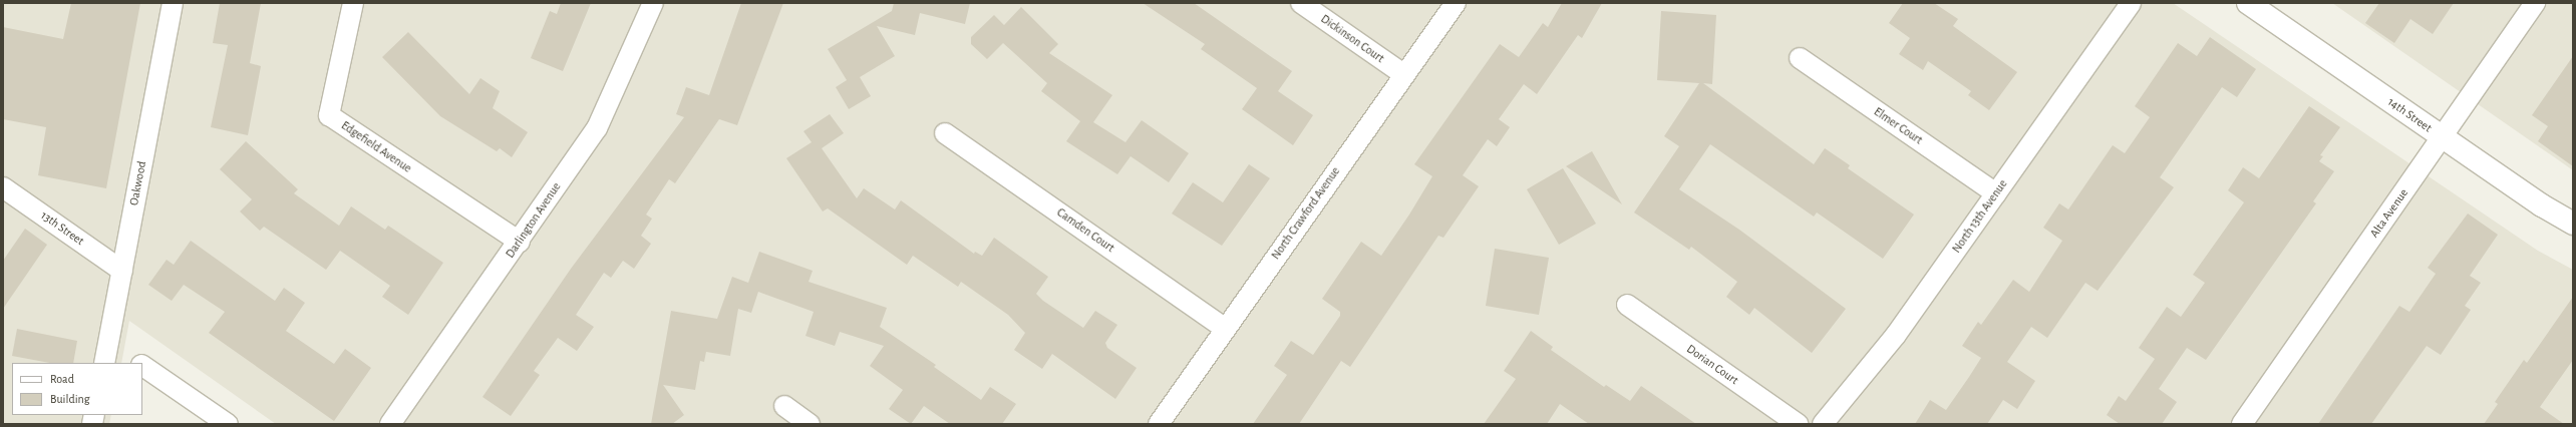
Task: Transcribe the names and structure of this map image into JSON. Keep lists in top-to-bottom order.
{
  "streets": {
    "street": [
      "Dickinson Court",
      "14th Street",
      "Elmer Court",
      "Edgefield Avenue",
      "Oakwood",
      "North Crawford Avenue",
      "Alta Avenue",
      "North 13th Avenue",
      "Darlington Avenue",
      "13th Street",
      "Camden Court",
      "Dorian Court"
    ]
  },
  "crossings": [
    ["Dickinson Court", "North Crawford Avenue"],
    ["14th Street", "Alta Avenue"],
    ["Elmer Court", "North 13th Avenue"],
    ["Edgefield Avenue", "Darlington Avenue"],
    ["Oakwood", "13th Street"],
    ["North Crawford Avenue", "Camden Court"]
  ],
  "legend": ["Road", "Building"]
}
